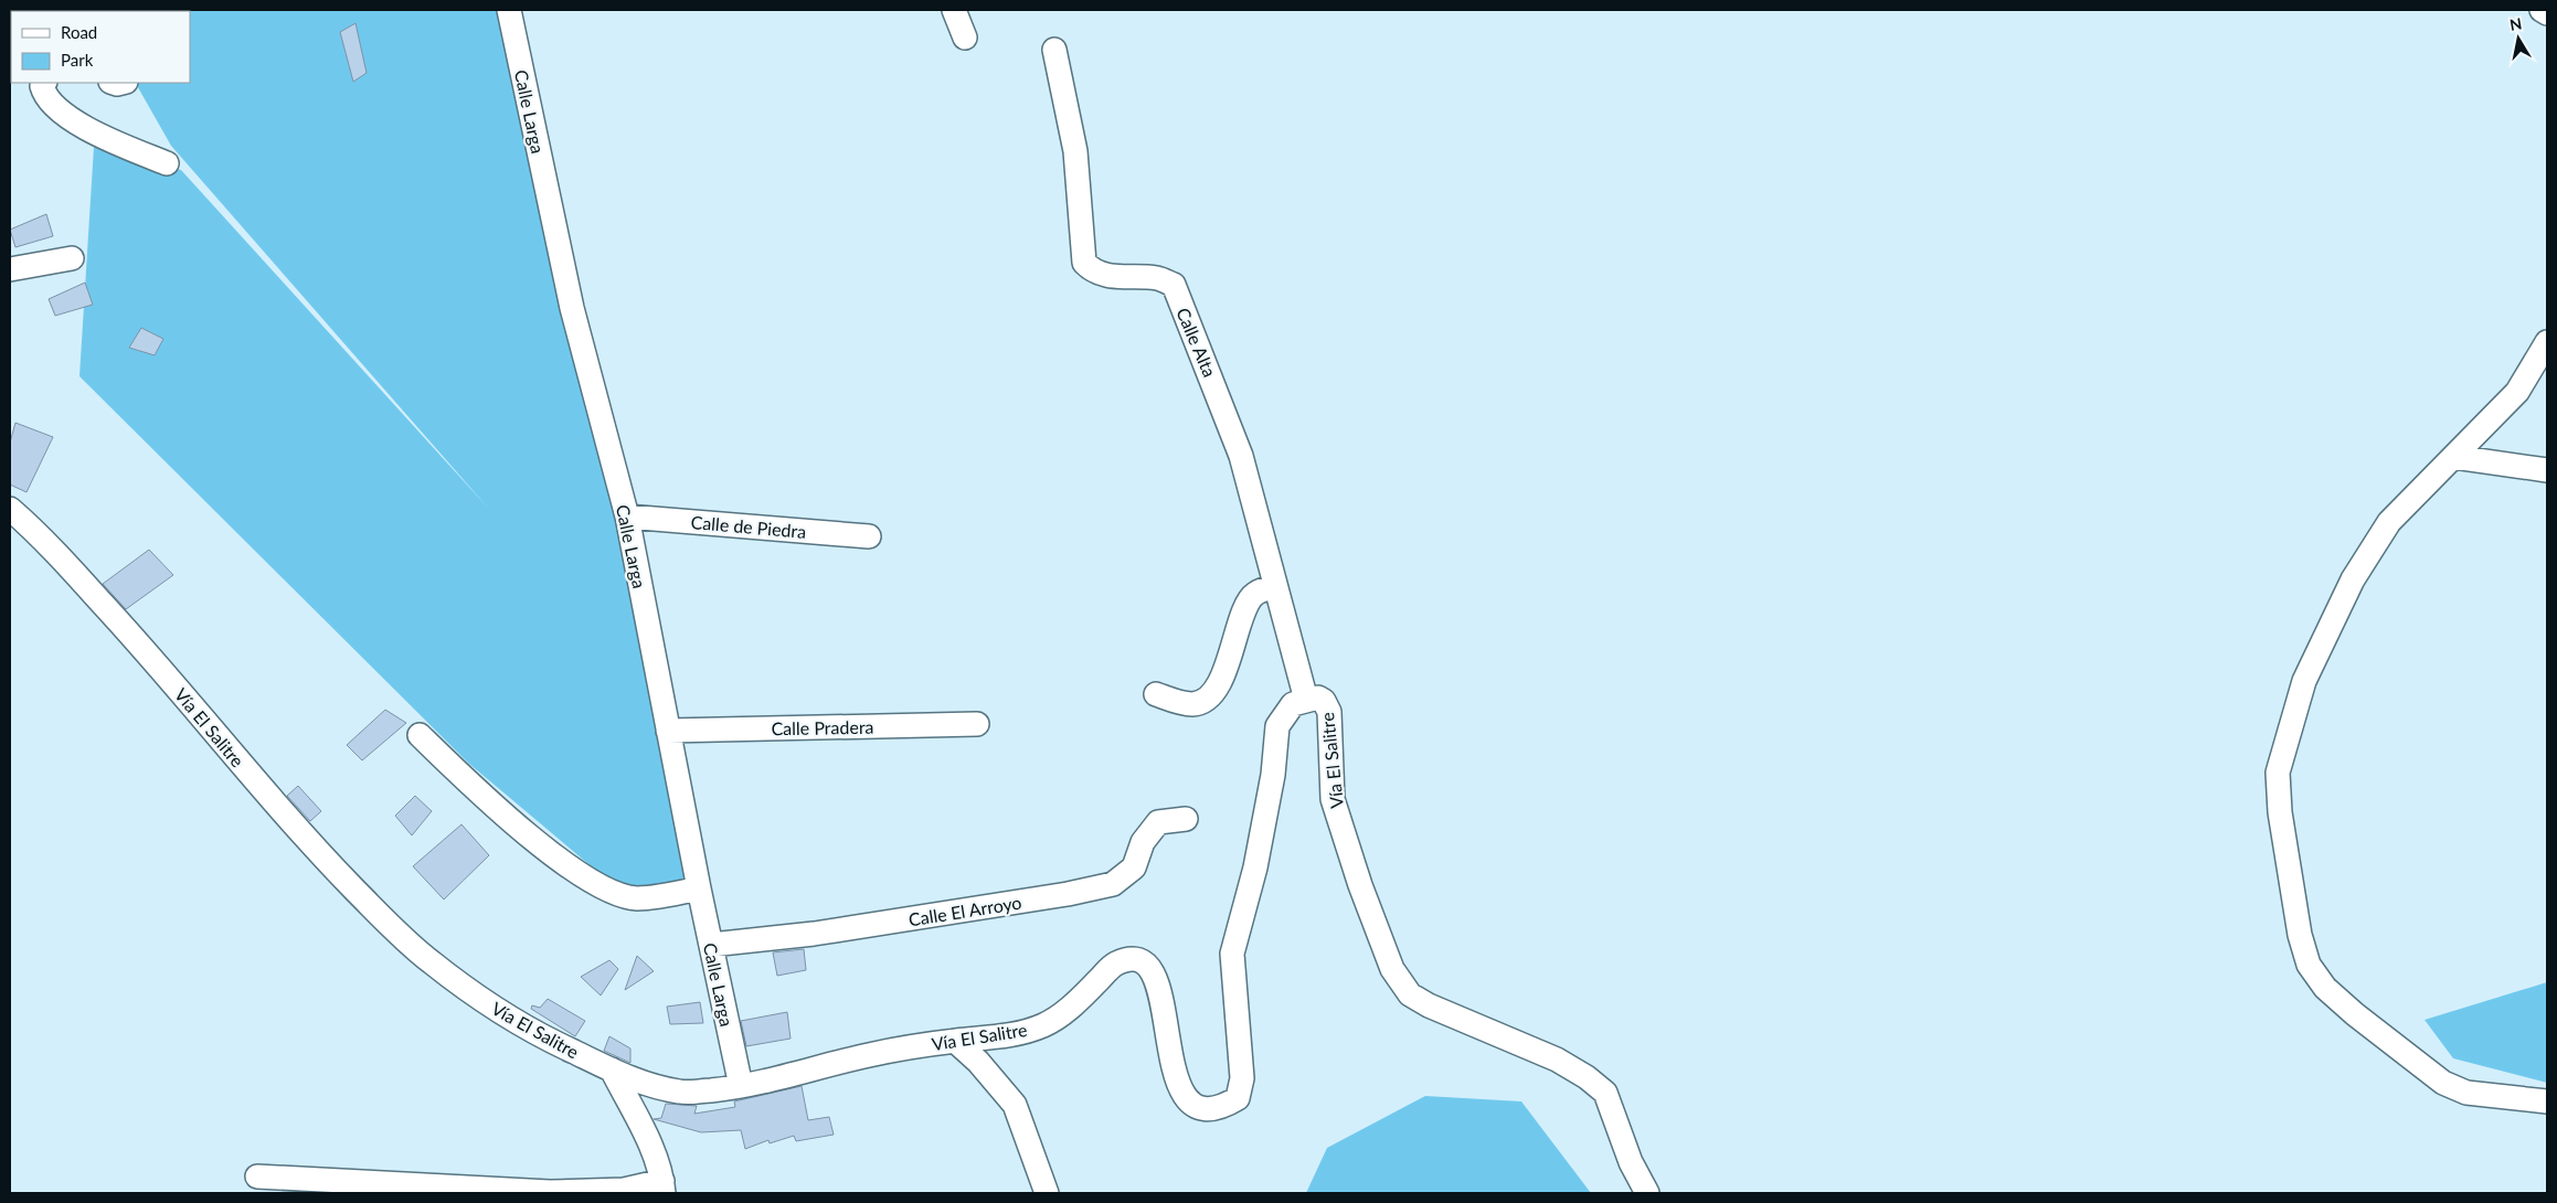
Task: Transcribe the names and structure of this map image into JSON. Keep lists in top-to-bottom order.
{
  "streets": {
    "street": [
      "Calle Larga",
      "Calle Alta",
      "Calle de Piedra",
      "Vía El Salitre",
      "Calle Pradera",
      "Calle El Arroyo"
    ]
  },
  "crossings": [
    ["Calle Larga", "Calle de Piedra"],
    ["Calle Larga", "Vía El Salitre"],
    ["Calle Larga", "Calle Pradera"],
    ["Calle Larga", "Calle El Arroyo"],
    ["Calle Alta", "Vía El Salitre"]
  ],
  "legend": ["Road", "Park"],
  "north": "top"
}
